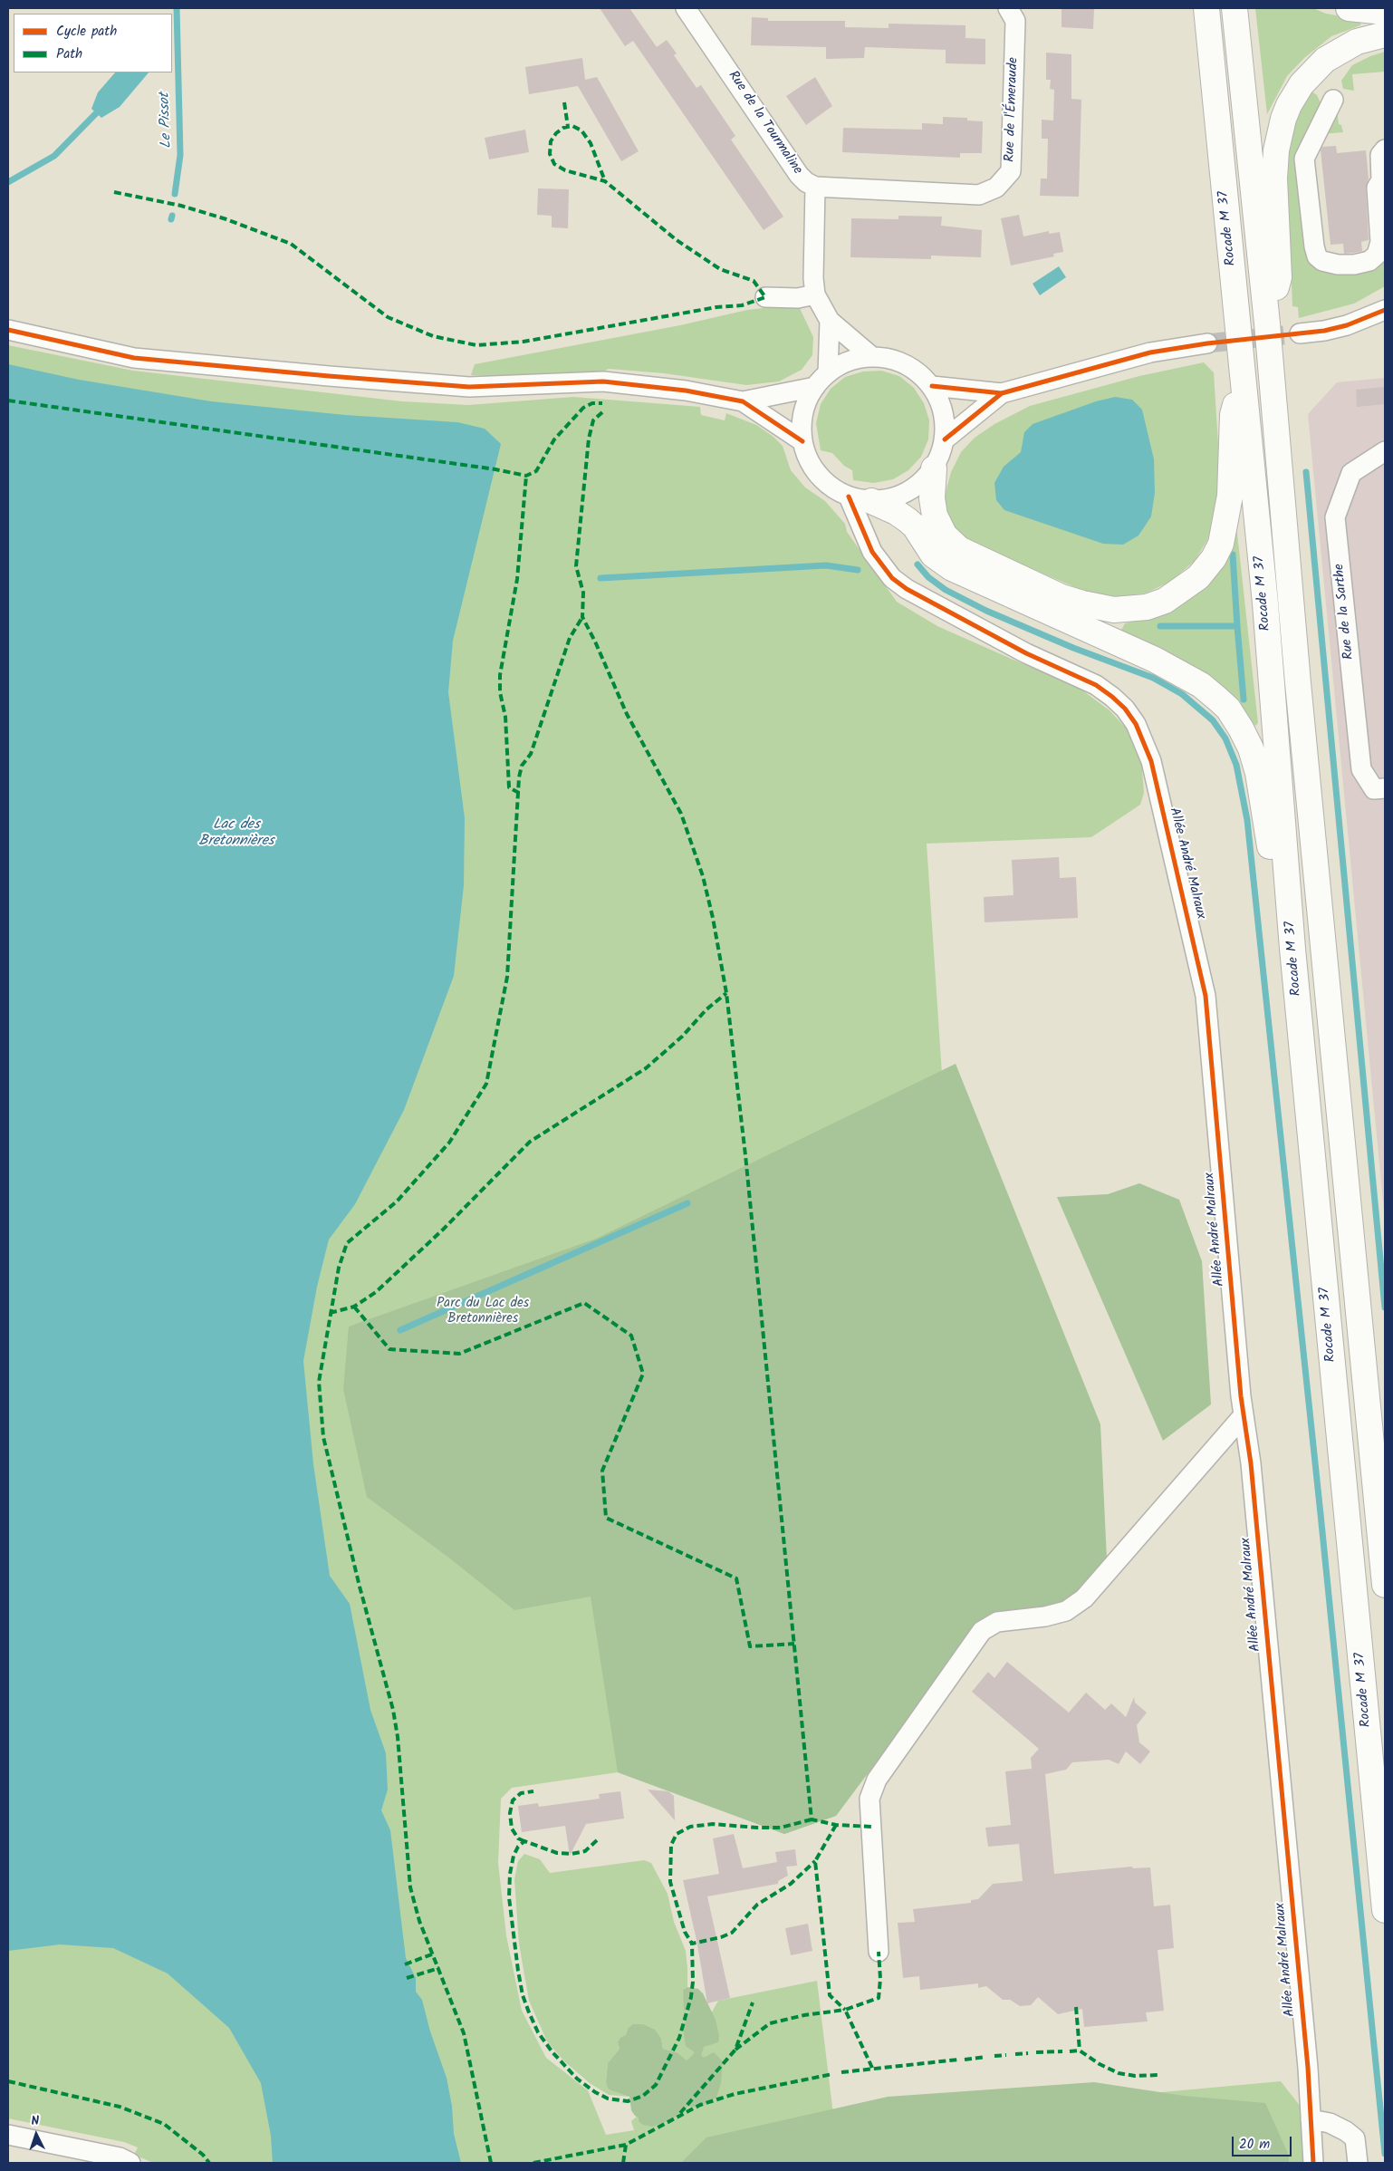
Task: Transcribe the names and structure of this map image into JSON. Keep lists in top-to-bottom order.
{
  "streets": {
    "highway": ["Rocade M 37"],
    "street": [
      "Rue de l'Émeraude",
      "Rue de la Tourmaline",
      "Rue de la Sarthe",
      "Allée André Malraux"
    ]
  },
  "crossings": [
    ["Rue de l'Émeraude", "Rue de la Tourmaline"],
    ["Rue de la Tourmaline", "Allée André Malraux"]
  ],
  "water": ["Le Pissot", "Lac des Bretonnières"],
  "parks": ["Parc du Lac des Bretonnières"],
  "legend": ["Cycle path", "Path"],
  "scale_bar": "20 m",
  "north": "top"
}
